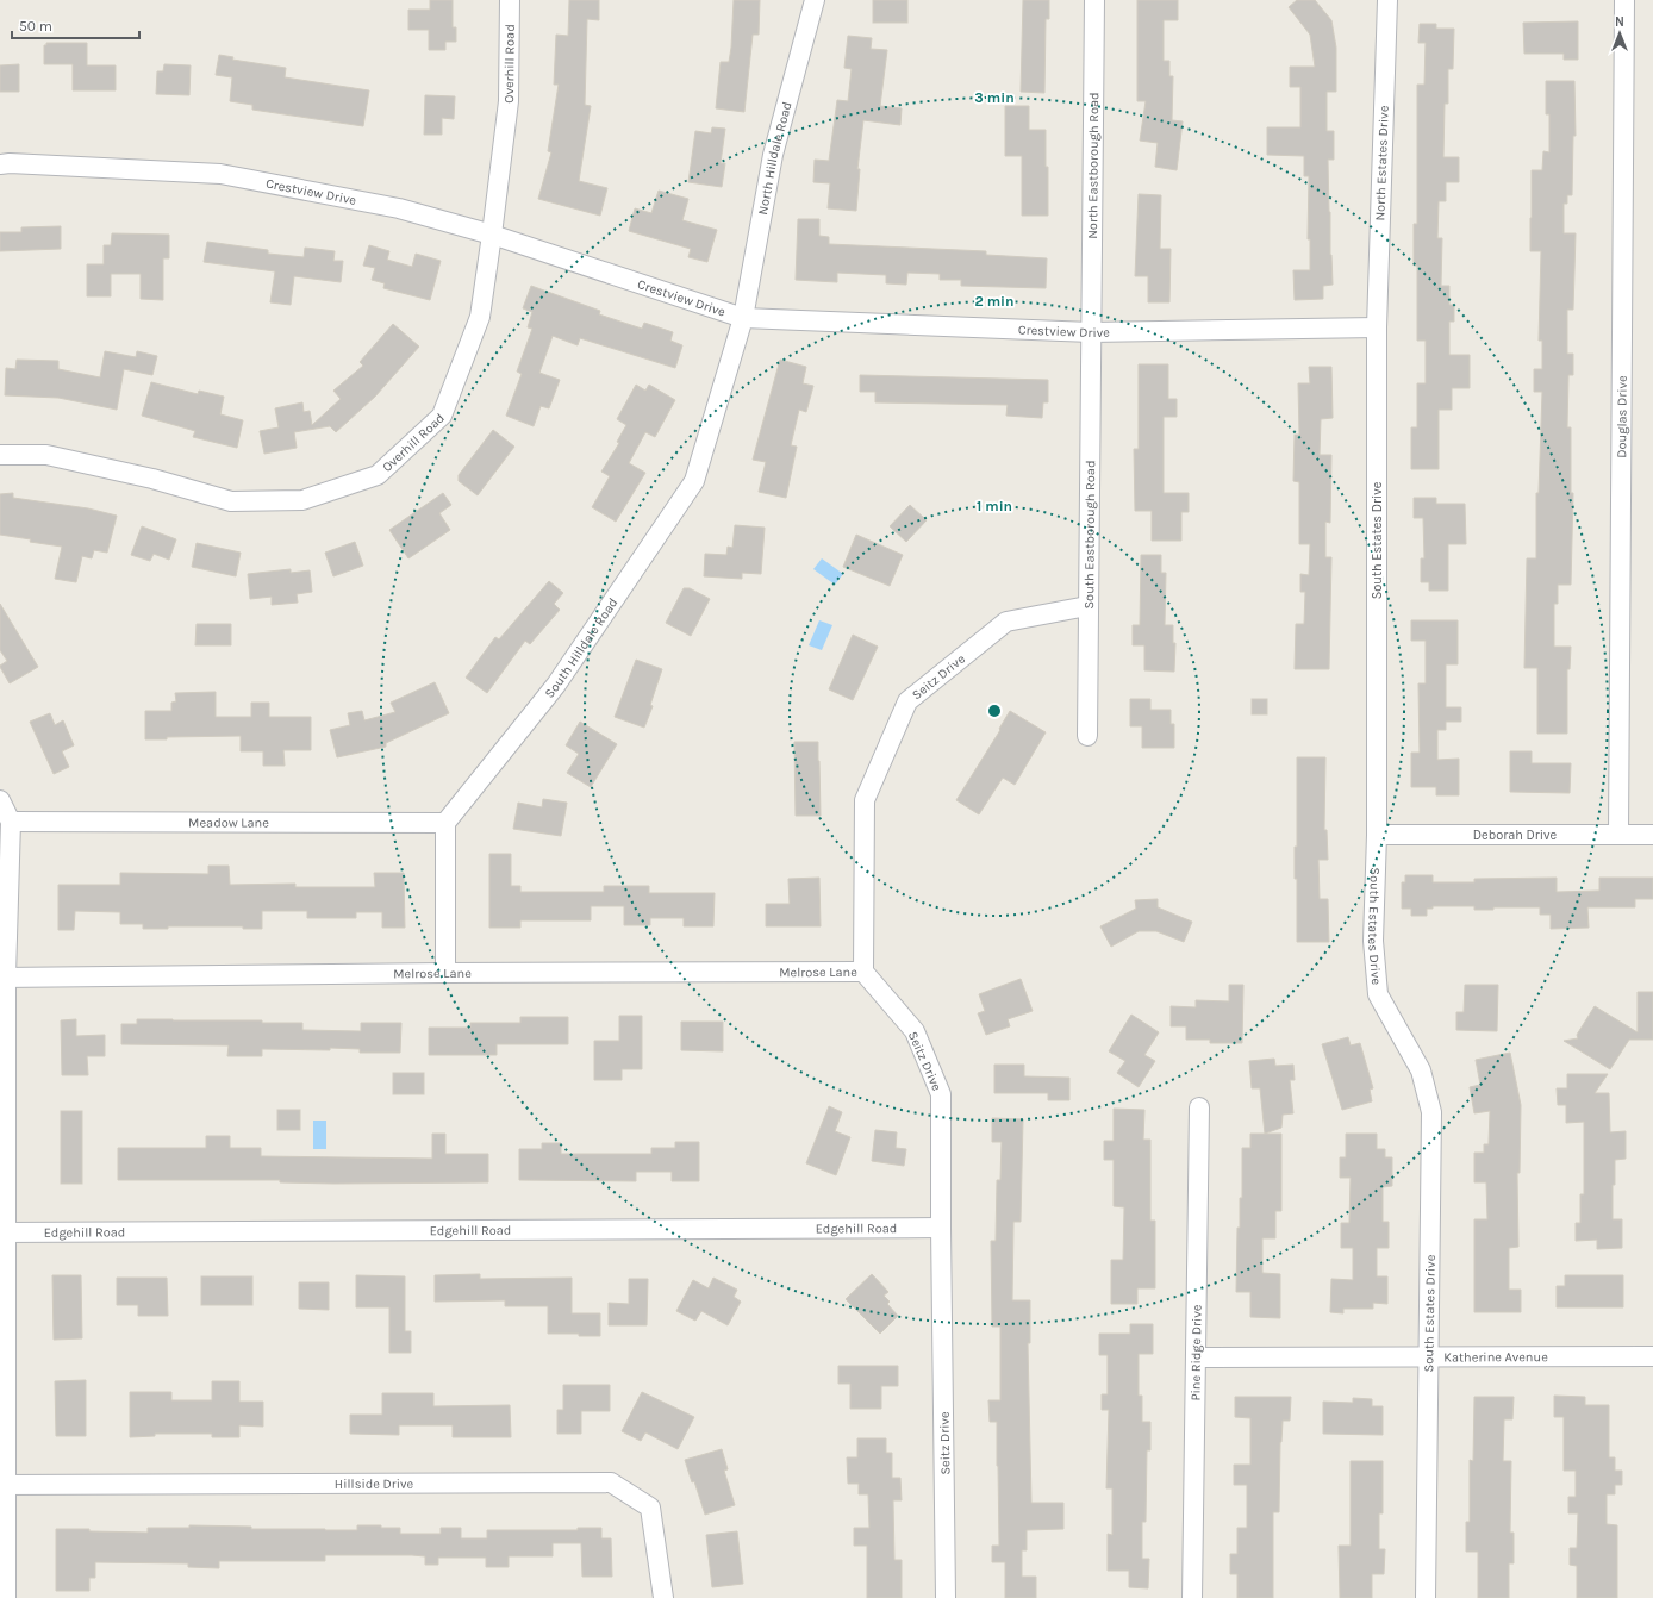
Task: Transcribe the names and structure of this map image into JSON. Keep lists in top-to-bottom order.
{
  "streets": {
    "street": [
      "Overhill Road",
      "North Hilldale Road",
      "North Estates Drive",
      "North Eastborough Road",
      "Crestview Drive",
      "Douglas Drive",
      "South Eastborough Road",
      "South Estates Drive",
      "South Hilldale Road",
      "Seitz Drive",
      "Meadow Lane",
      "Deborah Drive",
      "Melrose Lane",
      "Edgehill Road",
      "Pine Ridge Drive",
      "Katherine Avenue",
      "Hillside Drive"
    ]
  },
  "crossings": [
    ["Overhill Road", "Crestview Drive"],
    ["North Hilldale Road", "Crestview Drive"],
    ["North Hilldale Road", "South Hilldale Road"],
    ["North Estates Drive", "Crestview Drive"],
    ["North Estates Drive", "South Estates Drive"],
    ["North Eastborough Road", "Crestview Drive"],
    ["North Eastborough Road", "South Eastborough Road"],
    ["Crestview Drive", "South Eastborough Road"],
    ["Crestview Drive", "South Estates Drive"],
    ["Crestview Drive", "South Hilldale Road"],
    ["Douglas Drive", "Deborah Drive"],
    ["South Eastborough Road", "Seitz Drive"],
    ["South Estates Drive", "Deborah Drive"],
    ["South Estates Drive", "Katherine Avenue"],
    ["South Hilldale Road", "Meadow Lane"],
    ["Seitz Drive", "Melrose Lane"],
    ["Seitz Drive", "Edgehill Road"],
    ["Pine Ridge Drive", "Katherine Avenue"]
  ],
  "scale_bar": "50 m",
  "north": "top",
  "rings": ["3 min", "2 min", "1 min"]
}
